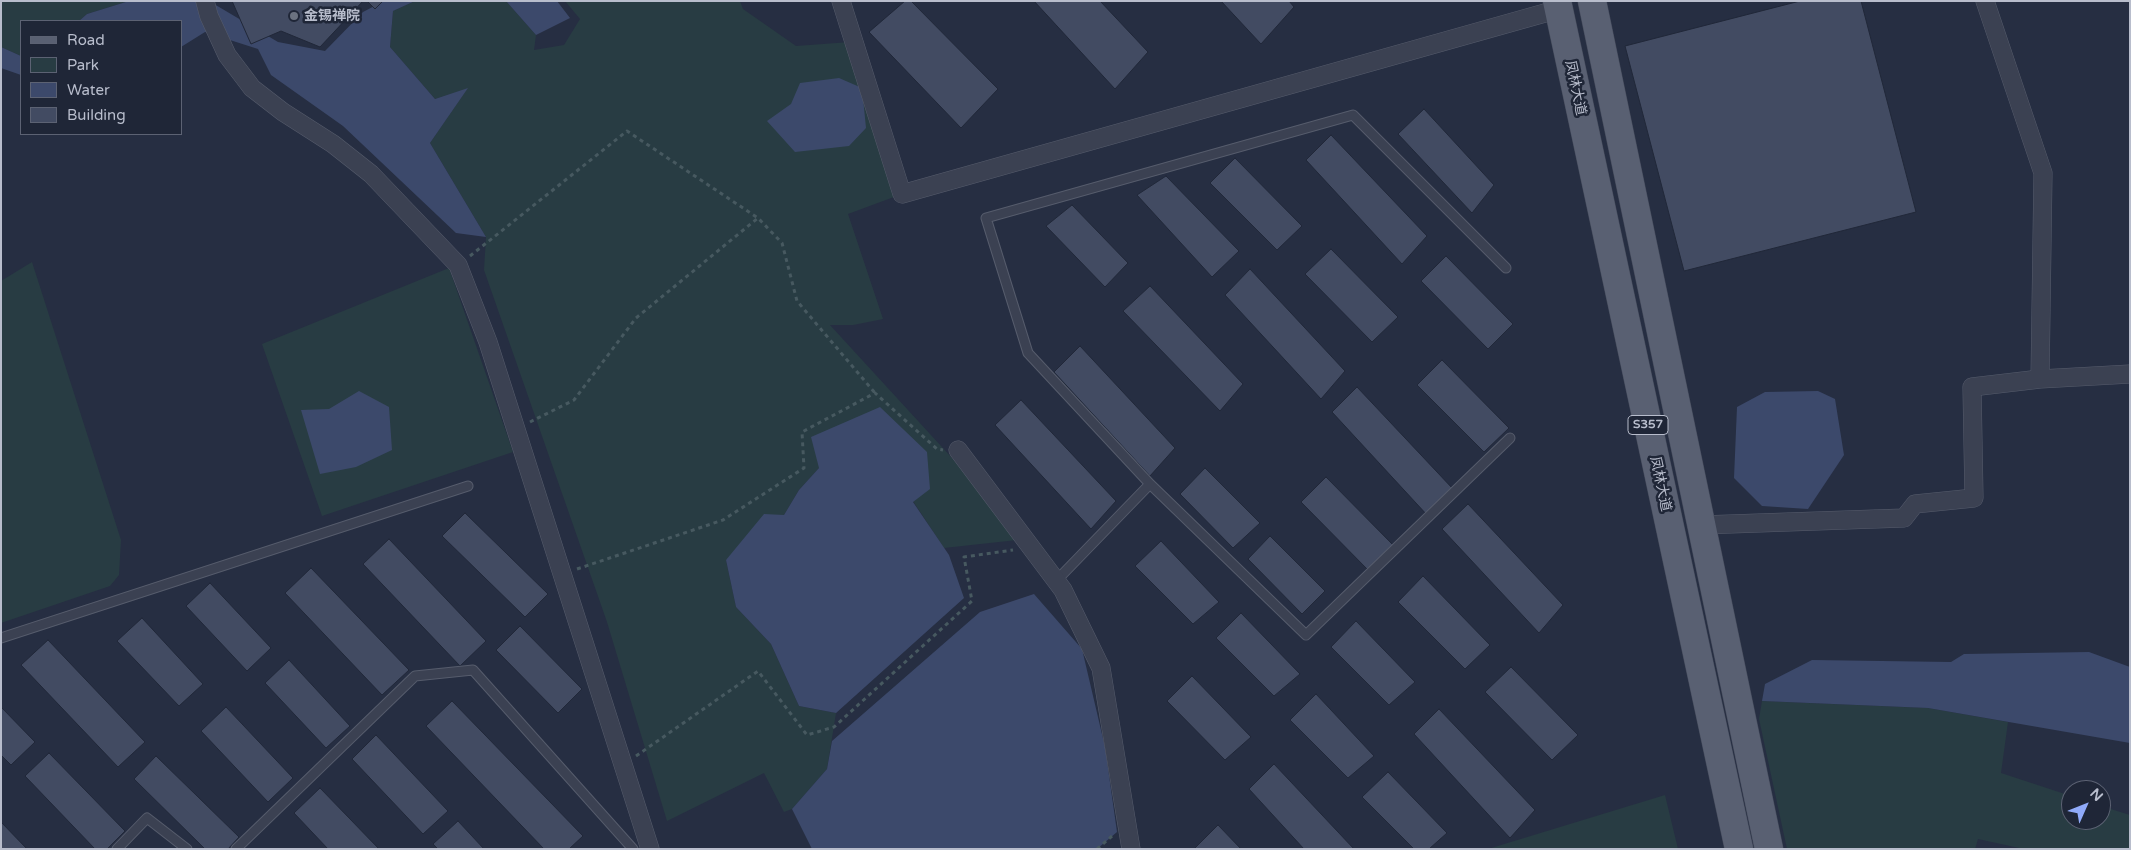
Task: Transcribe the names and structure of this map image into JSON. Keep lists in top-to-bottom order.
{
  "streets": {
    "main road": ["凤林大道", "S357"]
  },
  "places": ["金锡禅院"],
  "legend": [
    "Road",
    "Park",
    "Water",
    "Building"
  ],
  "north": "top right"
}
